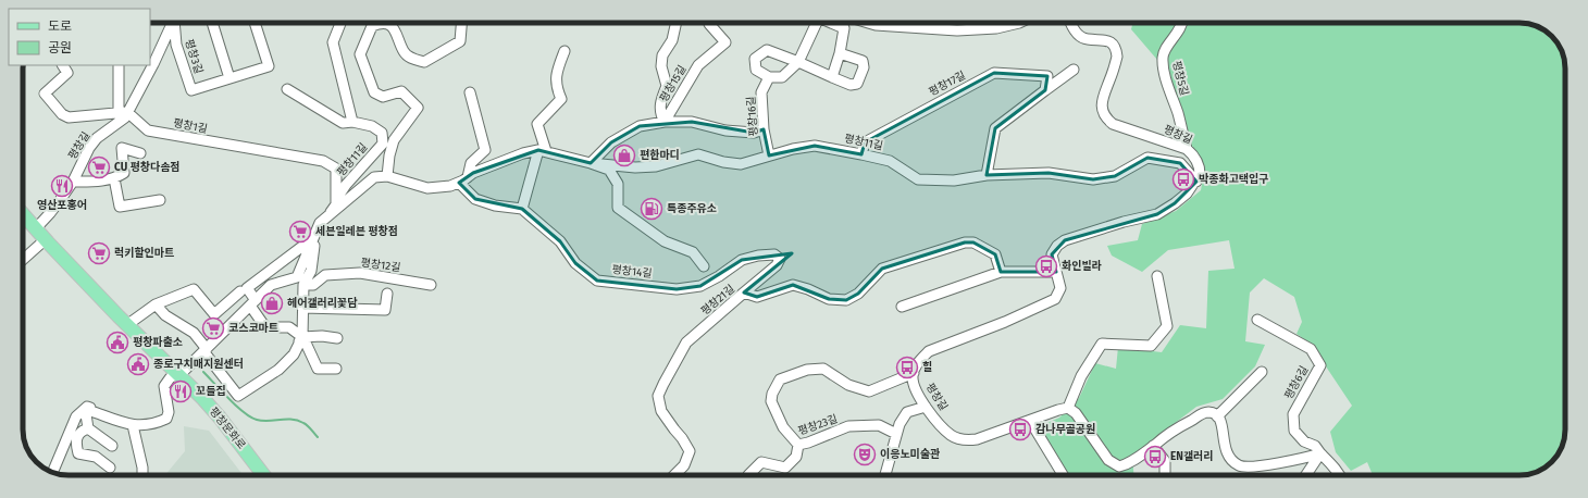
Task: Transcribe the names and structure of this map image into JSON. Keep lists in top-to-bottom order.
{
  "streets": {
    "main road": ["평창문화로"],
    "street": [
      "평창3길",
      "평창5길",
      "평창15길",
      "평창17길",
      "평창16길",
      "평창1길",
      "평창길",
      "평창11길",
      "평창12길",
      "평창14길",
      "평창21길",
      "평창6길",
      "평창23길"
    ]
  },
  "crossings": [
    ["평창5길", "평창길"],
    ["평창17길", "평창11길"],
    ["평창16길", "평창11길"],
    ["평창1길", "평창길"],
    ["평창1길", "평창11길"],
    ["평창길", "평창11길"],
    ["평창길", "평창23길"],
    ["평창길", "평창문화로"],
    ["평창11길", "평창문화로"],
    ["평창14길", "평창21길"]
  ],
  "places": {
    "shop": ["편한마디", "헤어갤러리꽃담"],
    "supermarket": [
      "CU 평창다솜점",
      "세븐일레븐 평창점",
      "럭키할인마트",
      "코스코마트"
    ],
    "bus stop": [
      "박종화고택입구",
      "화인빌라",
      "힐",
      "감나무골공원",
      "EN갤러리"
    ],
    "restaurant": ["영산포홍어", "꼬들집"],
    "fuel station": ["특종주유소"],
    "public building": ["평창파출소", "종로구치매지원센터"],
    "theatre": ["이응노미술관"]
  },
  "legend": ["도로", "공원"]
}
